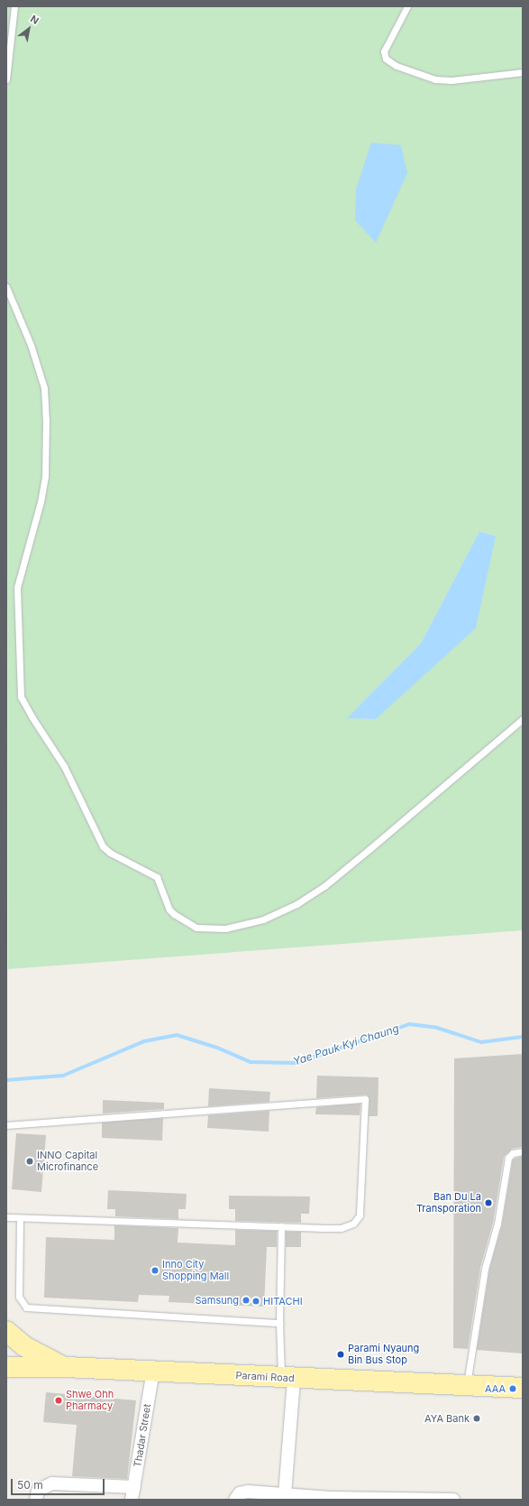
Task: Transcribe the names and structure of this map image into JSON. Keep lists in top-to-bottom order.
{
  "streets": {
    "main road": ["Parami Road"],
    "street": ["Thadar Street"]
  },
  "crossings": [
    ["Parami Road", "Thadar Street"]
  ],
  "water": ["Yae Pauk Kyi Chaung"],
  "places": [
    "INNO Capital Microfinance",
    "Ban Du La Transporation",
    "Inno City Shopping Mall",
    "Samsung",
    "HITACHI",
    "Parami Nyaung Bin Bus Stop",
    "AAA",
    "Shwe Ohh Pharmacy",
    "AYA Bank"
  ],
  "scale_bar": "50 m",
  "north": "top right"
}
